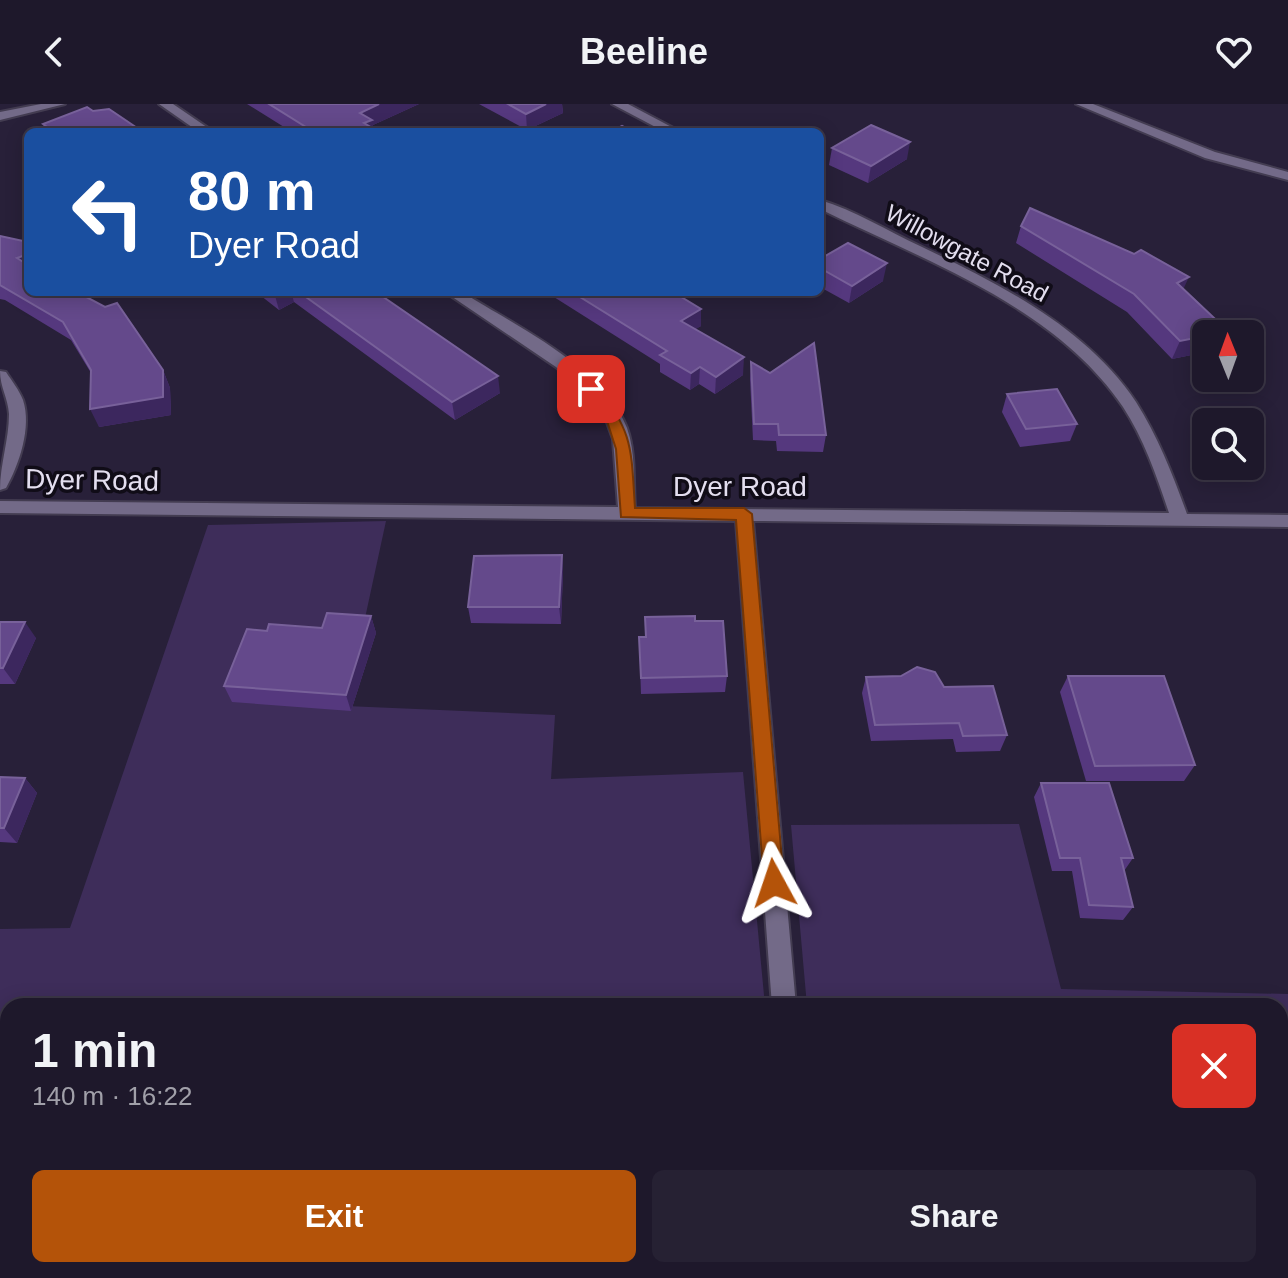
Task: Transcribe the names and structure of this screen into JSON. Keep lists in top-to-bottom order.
{
  "streets": {
    "street": ["Willowgate Road", "Dyer Road"]
  },
  "crossings": [
    ["Willowgate Road", "Dyer Road"]
  ],
  "north": "top",
  "page": {
    "header": "Beeline",
    "turn": ["80 m", "Dyer Road"],
    "heading": ["1 min", "140 m · 16:22"],
    "buttons": ["Exit", "Share"]
  }
}
